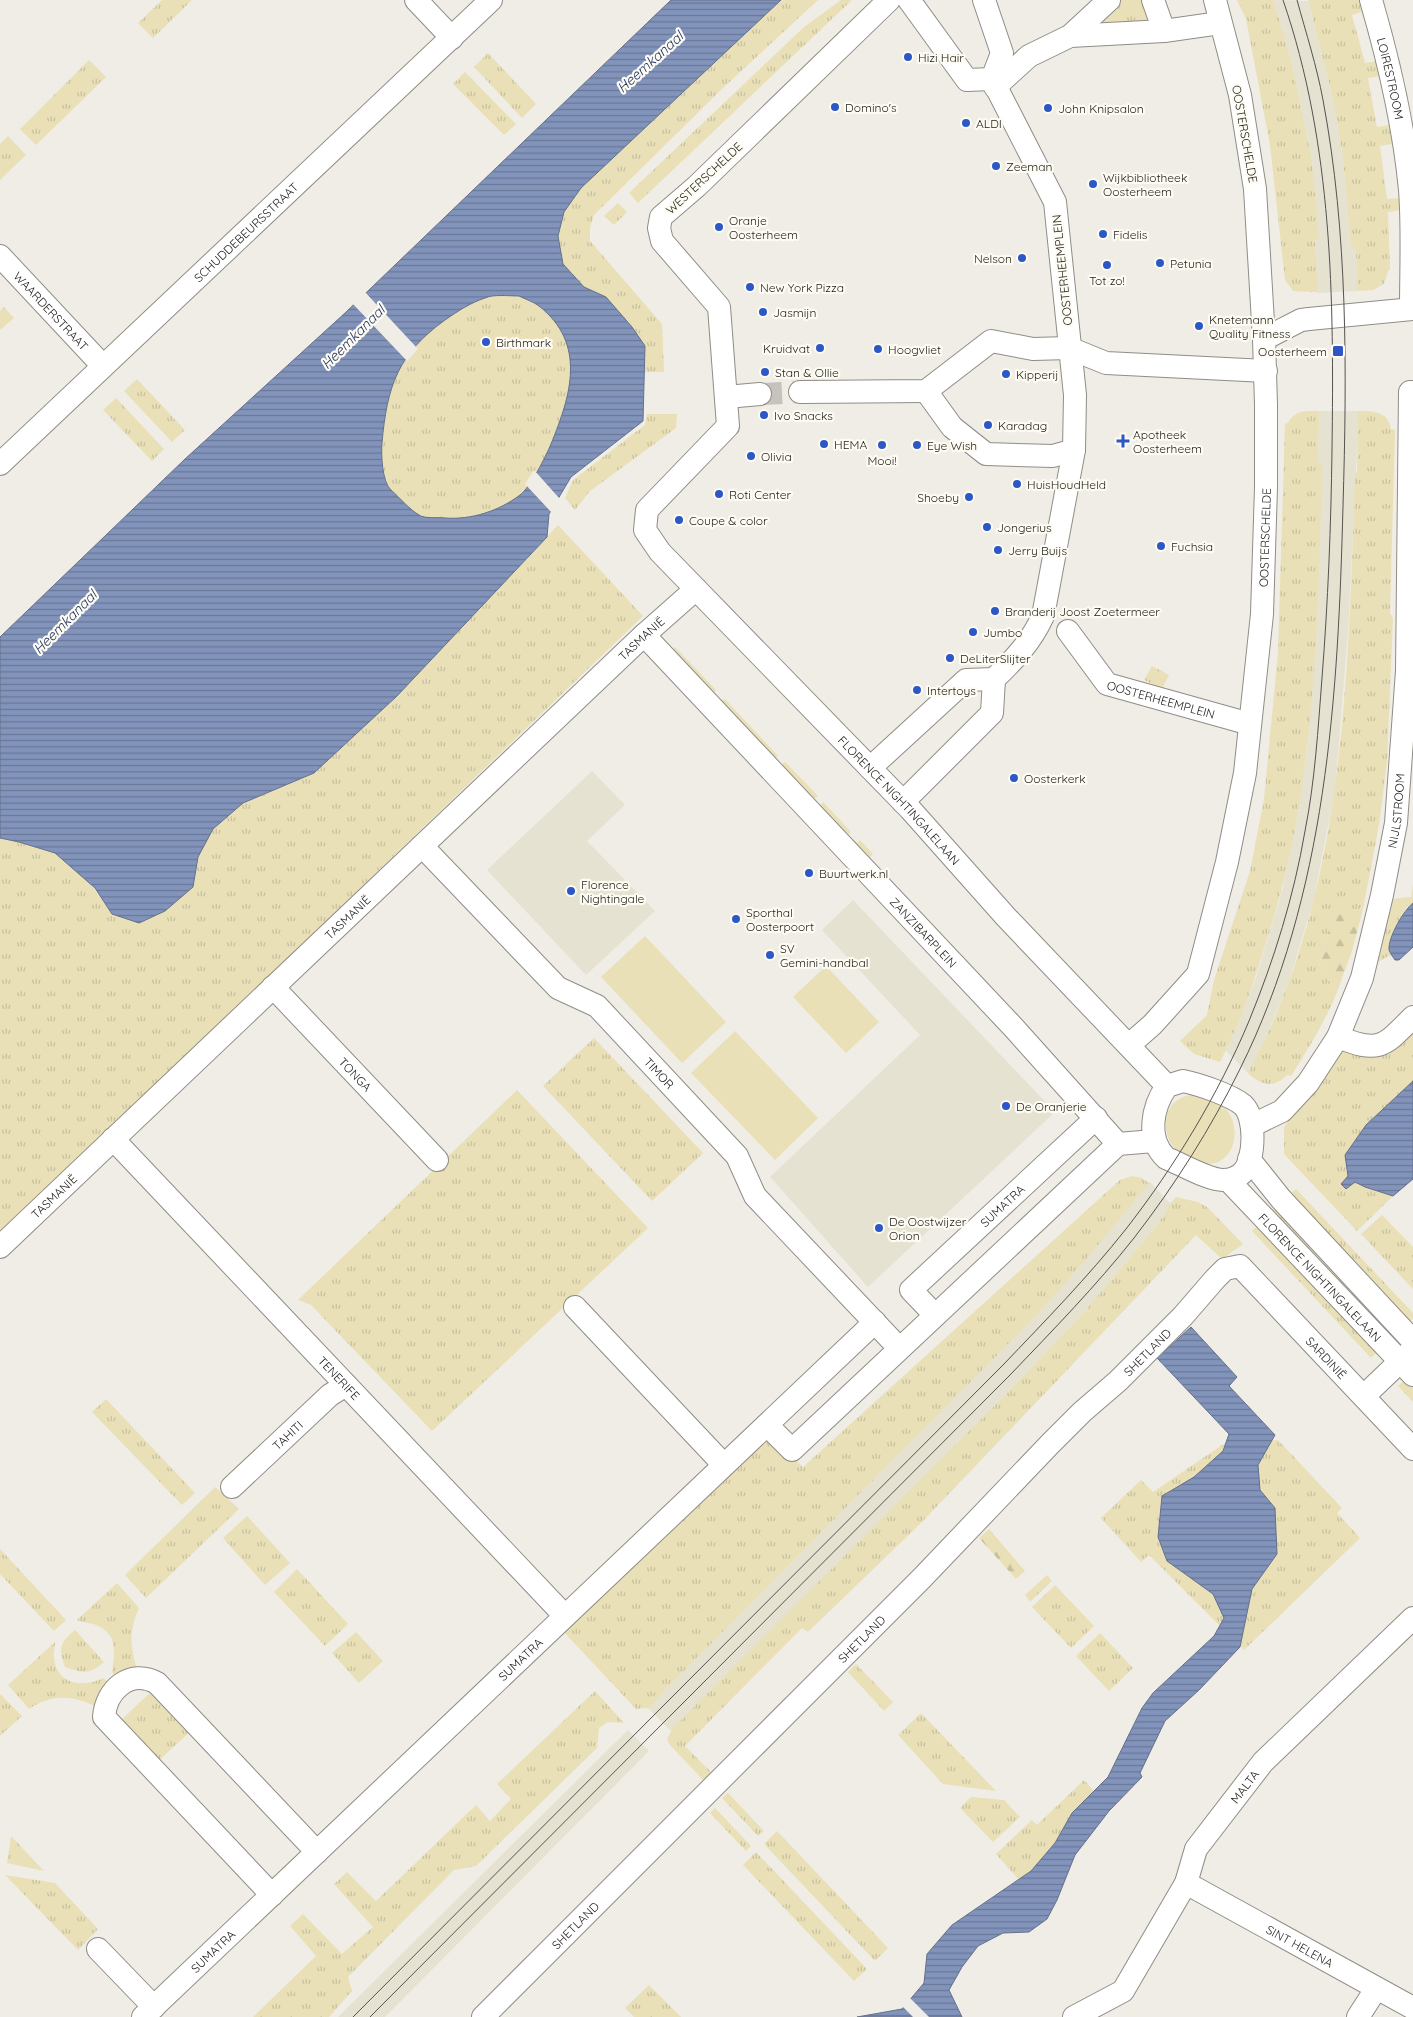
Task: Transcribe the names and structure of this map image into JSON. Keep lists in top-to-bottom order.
{
  "streets": {
    "street": [
      "LOIRESTROOM",
      "OOSTERSCHELDE",
      "WESTERSCHELDE",
      "SCHUDDEBEURSSTRAAT",
      "OOSTERHEEMPLEIN",
      "WAARDERSTRAAT",
      "TASMANIË",
      "FLORENCE NIGHTINGALELAAN",
      "NIJLSTROOM",
      "ZANZIBARPLEIN",
      "TIMOR",
      "TONGA",
      "SUMATRA",
      "SHETLAND",
      "SARDINIË",
      "TENERIFE",
      "TAHITI",
      "MALTA",
      "SINT HELENA"
    ]
  },
  "crossings": [
    ["OOSTERSCHELDE", "OOSTERHEEMPLEIN"],
    ["OOSTERSCHELDE", "FLORENCE NIGHTINGALELAAN"],
    ["WESTERSCHELDE", "FLORENCE NIGHTINGALELAAN"],
    ["SCHUDDEBEURSSTRAAT", "WAARDERSTRAAT"],
    ["TASMANIË", "FLORENCE NIGHTINGALELAAN"],
    ["TASMANIË", "ZANZIBARPLEIN"],
    ["TASMANIË", "TIMOR"],
    ["TASMANIË", "TONGA"],
    ["TASMANIË", "TENERIFE"],
    ["FLORENCE NIGHTINGALELAAN", "NIJLSTROOM"],
    ["ZANZIBARPLEIN", "SUMATRA"],
    ["TIMOR", "SUMATRA"],
    ["SUMATRA", "TENERIFE"],
    ["SHETLAND", "SARDINIË"],
    ["TENERIFE", "TAHITI"],
    ["MALTA", "SINT HELENA"]
  ],
  "water": ["Heemkanaal"],
  "places": {
    "other": [
      "Hizi Hair",
      "Domino's",
      "John Knipsalon",
      "ALDI",
      "Zeeman",
      "Wijkbibliotheek Oosterheem",
      "Oranje Oosterheem",
      "Fidelis",
      "Nelson",
      "Petunia",
      "Tot zo!",
      "New York Pizza",
      "Jasmijn",
      "Knetemann Quality Fitness",
      "Birthmark",
      "Kruidvat",
      "Hoogvliet",
      "Stan & Ollie",
      "Kipperij",
      "Ivo Snacks",
      "Karadag",
      "HEMA",
      "Mooi!",
      "Eye Wish",
      "Olivia",
      "HuisHoudHeld",
      "Roti Center",
      "Shoeby",
      "Coupe & color",
      "Jongerius",
      "Fuchsia",
      "Jerry Buijs",
      "Branderij Joost Zoetermeer",
      "Jumbo",
      "DeLiterSlijter",
      "Intertoys",
      "Oosterkerk",
      "Buurtwerk.nl",
      "Florence Nightingale",
      "Sporthal Oosterpoort",
      "SV Gemini-handbal",
      "De Oranjerie",
      "De Oostwijzer Orion"
    ],
    "transit": ["Oosterheem"],
    "health": ["Apotheek Oosterheem"]
  }
}
